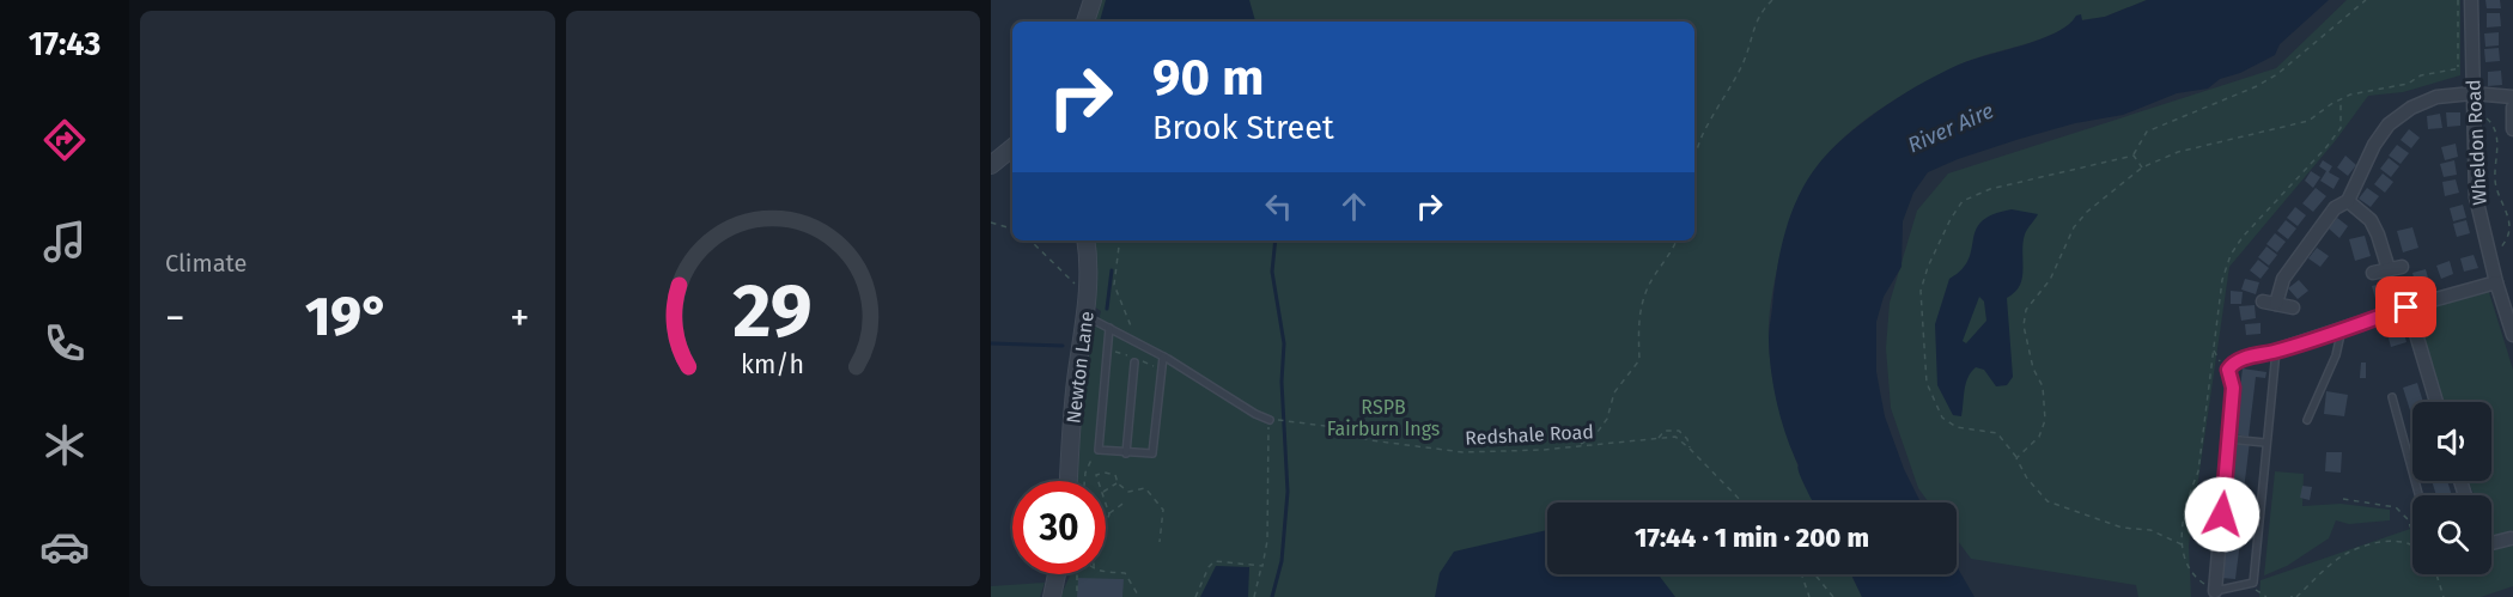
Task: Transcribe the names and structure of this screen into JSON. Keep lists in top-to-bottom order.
{
  "streets": {
    "street": ["Wheldon Road", "Newton Lane"],
    "path": ["Redshale Road"]
  },
  "water": ["River Aire"],
  "parks": ["RSPB Fairburn Ings"],
  "page": {
    "tabs": "17:43",
    "tile": "Climate",
    "turn": ["90 m", "Brook Street"],
    "heat": ["−", "19°", "+"],
    "limit": "30",
    "trip": "17:44 · 1 min · 200 m",
    "gauge": ["29", "km/h"]
  }
}
